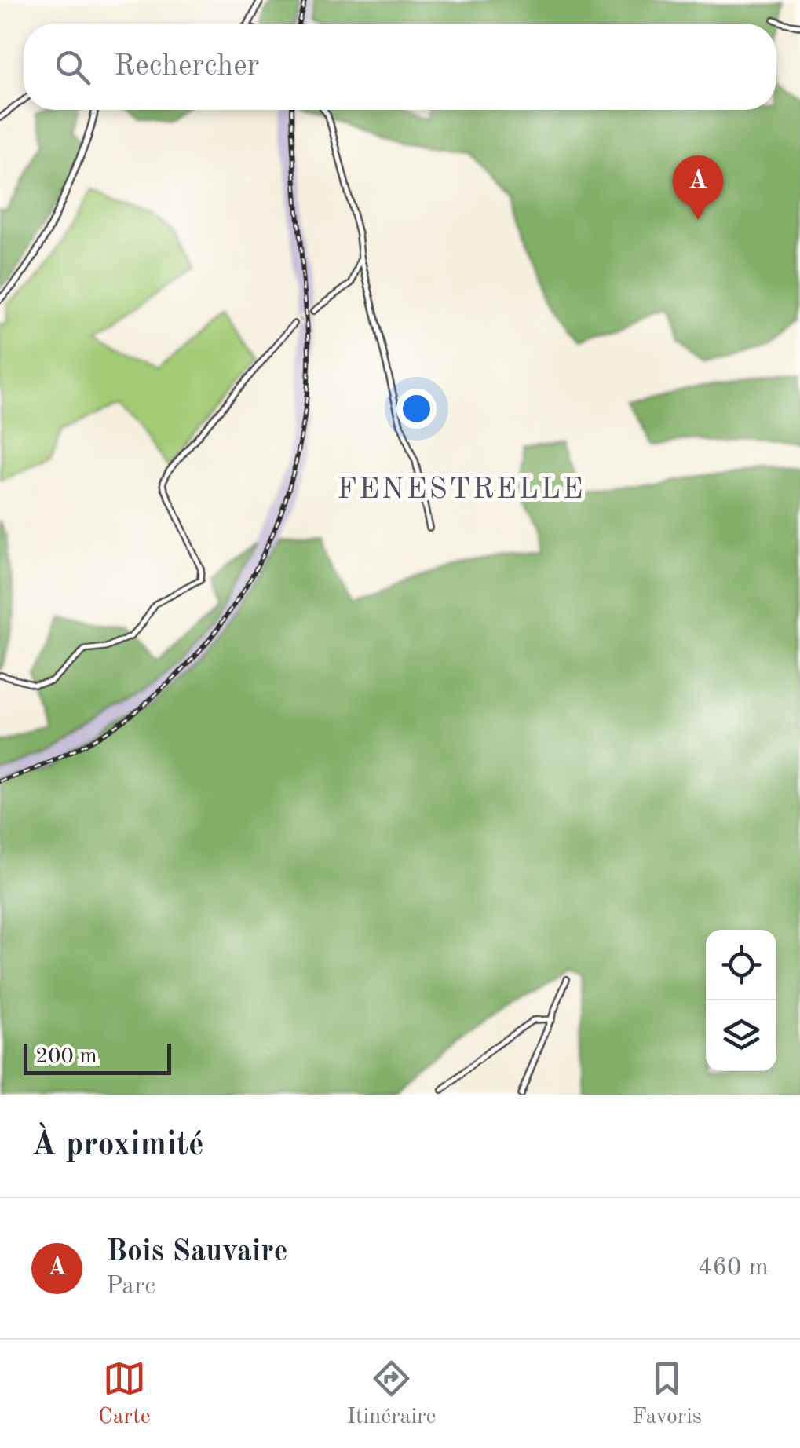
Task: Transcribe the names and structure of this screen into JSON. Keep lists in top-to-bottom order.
{
  "districts": ["FENESTRELLE"],
  "scale_bar": "200 m",
  "page": {
    "search": "Rechercher",
    "pins": "A",
    "scale": "200 m",
    "heading": "À proximité",
    "list": [
      {
        "mark": "A",
        "name": "Bois Sauvaire",
        "note": "Parc",
        "value": "460 m"
      }
    ],
    "nav": ["Carte", "Itinéraire", "Favoris"]
  }
}
